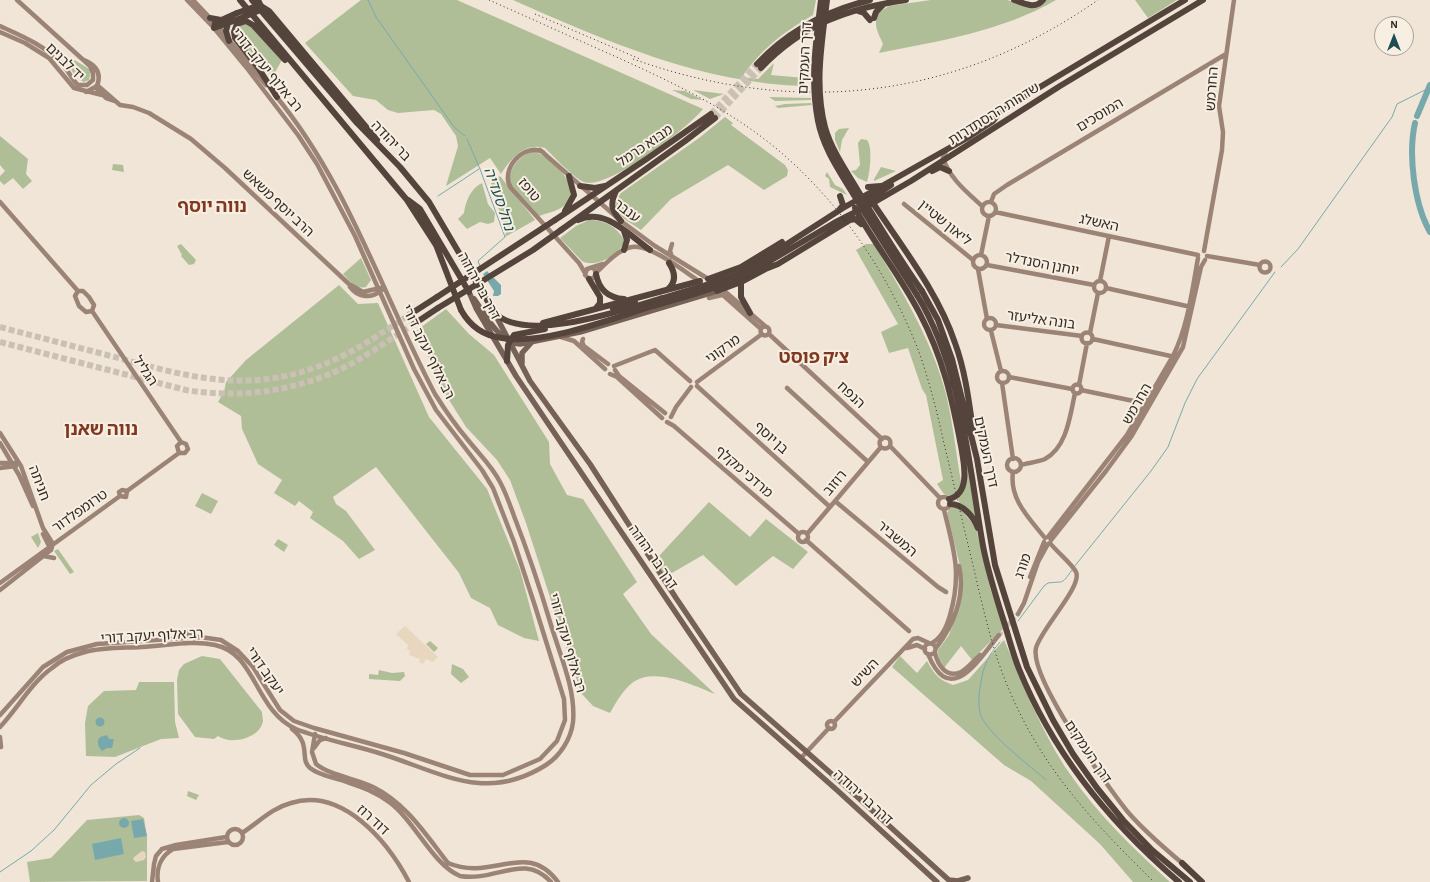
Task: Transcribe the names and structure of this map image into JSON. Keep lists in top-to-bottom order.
{
  "streets": {
    "highway": [
      "דרך העמקים",
      "שדרות ההסתדרות",
      "בר יהודה",
      "מבוא כרמל",
      "דרך בר יהודה"
    ],
    "street": [
      "יד לבנים",
      "רב אלוף יעקב דורי",
      "החרמש",
      "המוסכים",
      "טופז",
      "הרב יוסף משאש",
      "ענבר",
      "ליאון שטיין",
      "האשלג",
      "יוחנן הסנדלר",
      "בונה אליעזר",
      "מרקוני",
      "הגליל",
      "הנפח",
      "בן יוסף",
      "מרדכי מקלף",
      "חניתה",
      "רוזוב",
      "טרומפלדור",
      "המשביר",
      "מורג",
      "יעקב דורי",
      "השיש",
      "דוד רוז"
    ]
  },
  "crossings": [
    ["רב אלוף יעקב דורי", "יעקב דורי"],
    ["החרמש", "המוסכים"],
    ["החרמש", "האשלג"],
    ["החרמש", "בונה אליעזר"],
    ["החרמש", "מורג"],
    ["המוסכים", "האשלג"],
    ["בר יהודה", "דרך בר יהודה"],
    ["מבוא כרמל", "ענבר"],
    ["טופז", "ענבר"],
    ["ליאון שטיין", "יוחנן הסנדלר"],
    ["דרך בר יהודה", "השיש"],
    ["מרקוני", "בן יוסף"],
    ["הגליל", "טרומפלדור"],
    ["הנפח", "רוזוב"],
    ["בן יוסף", "רוזוב"],
    ["מרדכי מקלף", "רוזוב"],
    ["חניתה", "טרומפלדור"],
    ["רוזוב", "המשביר"]
  ],
  "districts": ["נווה יוסף", "צ׳ק פוסט", "נווה שאנן"],
  "water": ["נחל סעדיה"],
  "north": "top"
}
